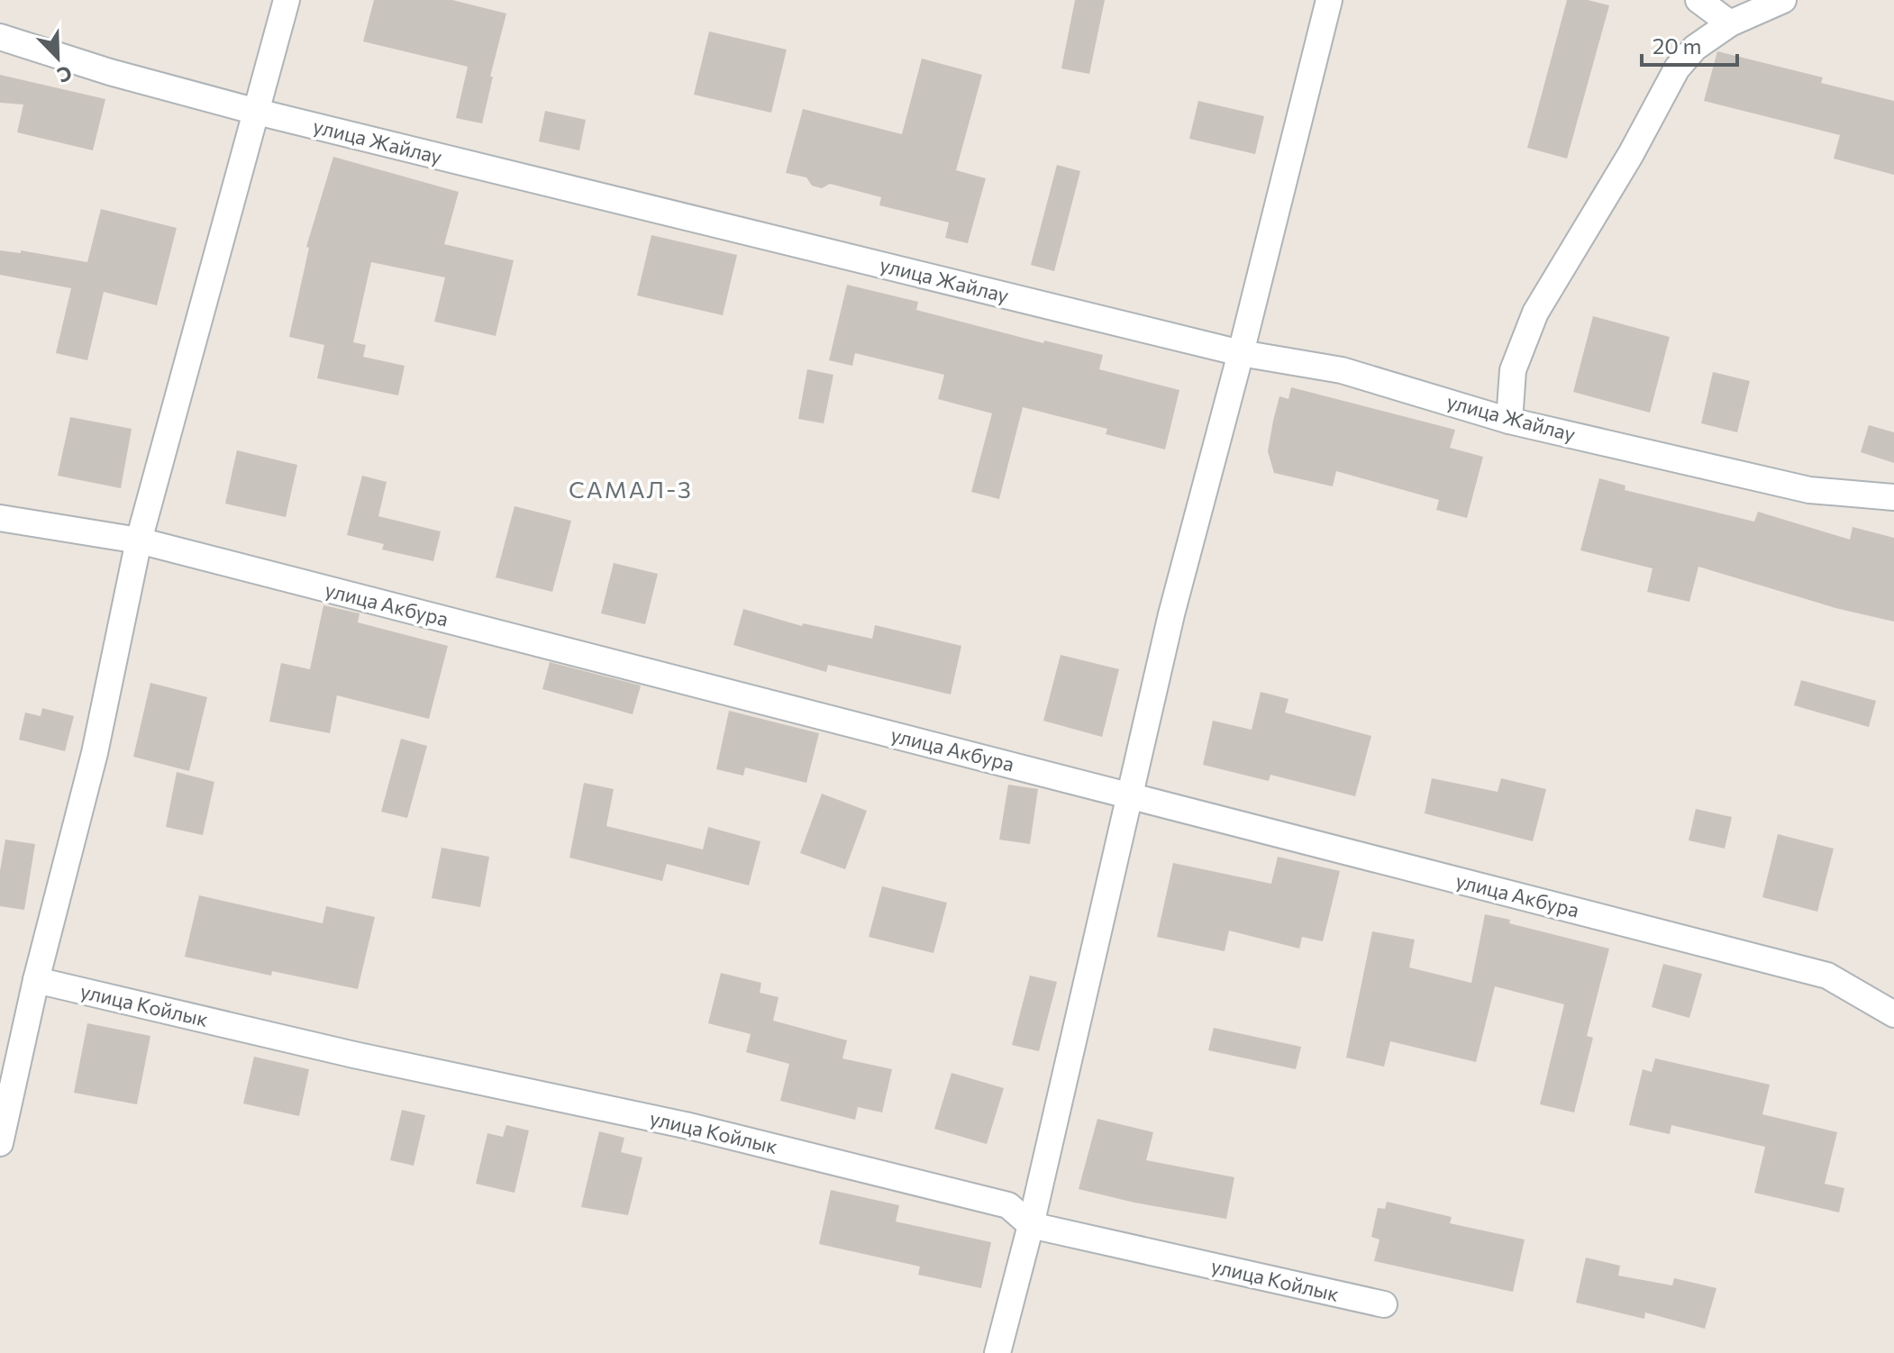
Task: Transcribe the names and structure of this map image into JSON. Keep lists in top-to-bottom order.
{
  "streets": {
    "street": ["улица Жайлау", "улица Акбура", "улица Койлык"]
  },
  "districts": ["САМАЛ-3"],
  "scale_bar": "20 m",
  "north": "bottom right"
}
